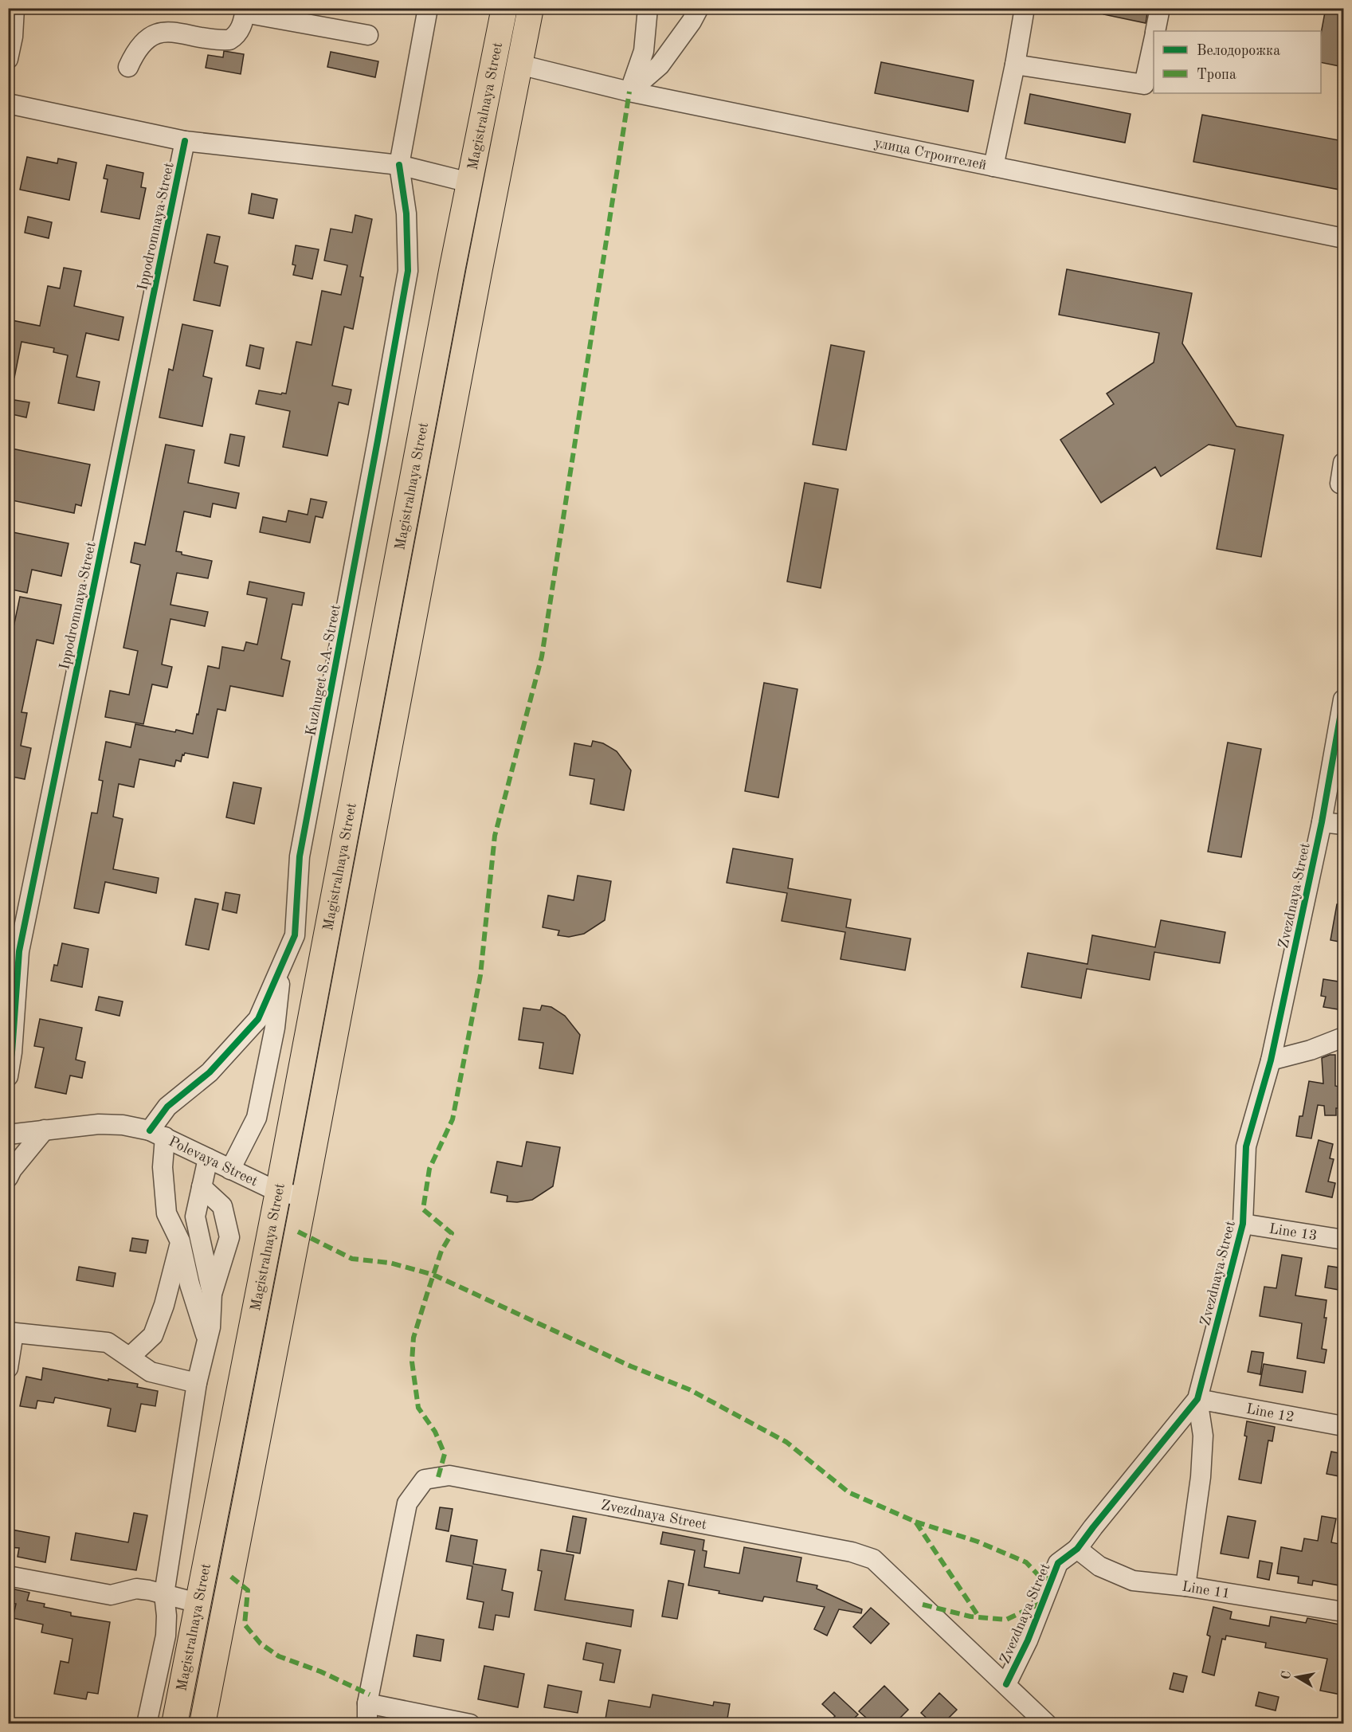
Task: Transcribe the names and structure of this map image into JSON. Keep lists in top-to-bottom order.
{
  "streets": {
    "main road": ["Magistralnaya Street"],
    "street": [
      "улица Строителей",
      "Ippodromnaya Street",
      "Kuzhuget S.A. Street",
      "Zvezdnaya Street",
      "Polevaya Street",
      "Line 13",
      "Line 12",
      "Line 11"
    ]
  },
  "crossings": [
    ["Magistralnaya Street", "улица Строителей"],
    ["Magistralnaya Street", "Polevaya Street"],
    ["Kuzhuget S.A. Street", "Polevaya Street"],
    ["Zvezdnaya Street", "Line 13"],
    ["Zvezdnaya Street", "Line 12"],
    ["Zvezdnaya Street", "Line 11"]
  ],
  "legend": ["Велодорожка", "Тропа"],
  "north": "left"
}
